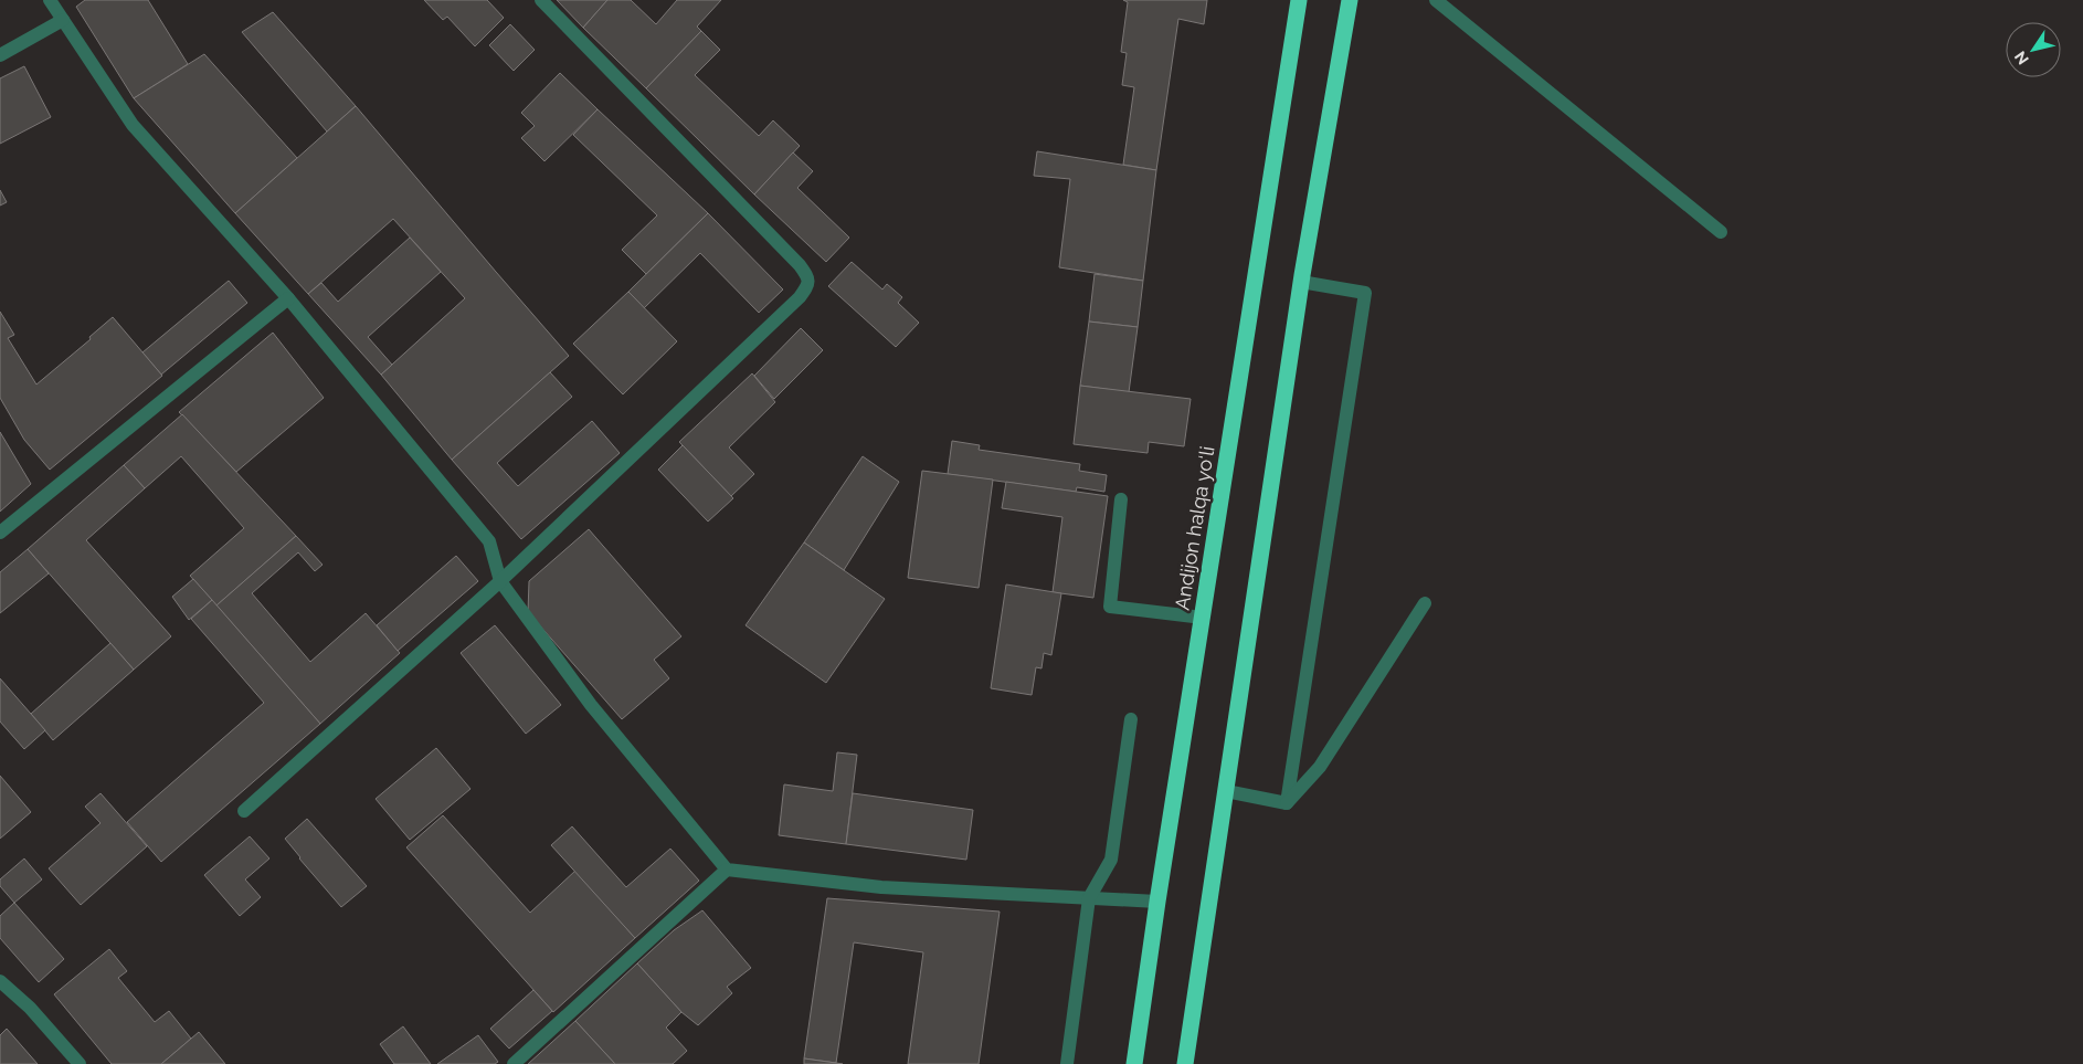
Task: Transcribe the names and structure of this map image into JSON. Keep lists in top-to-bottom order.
{
  "streets": {
    "highway": ["Andijon halqa yo‘li"]
  },
  "north": "bottom left"
}
